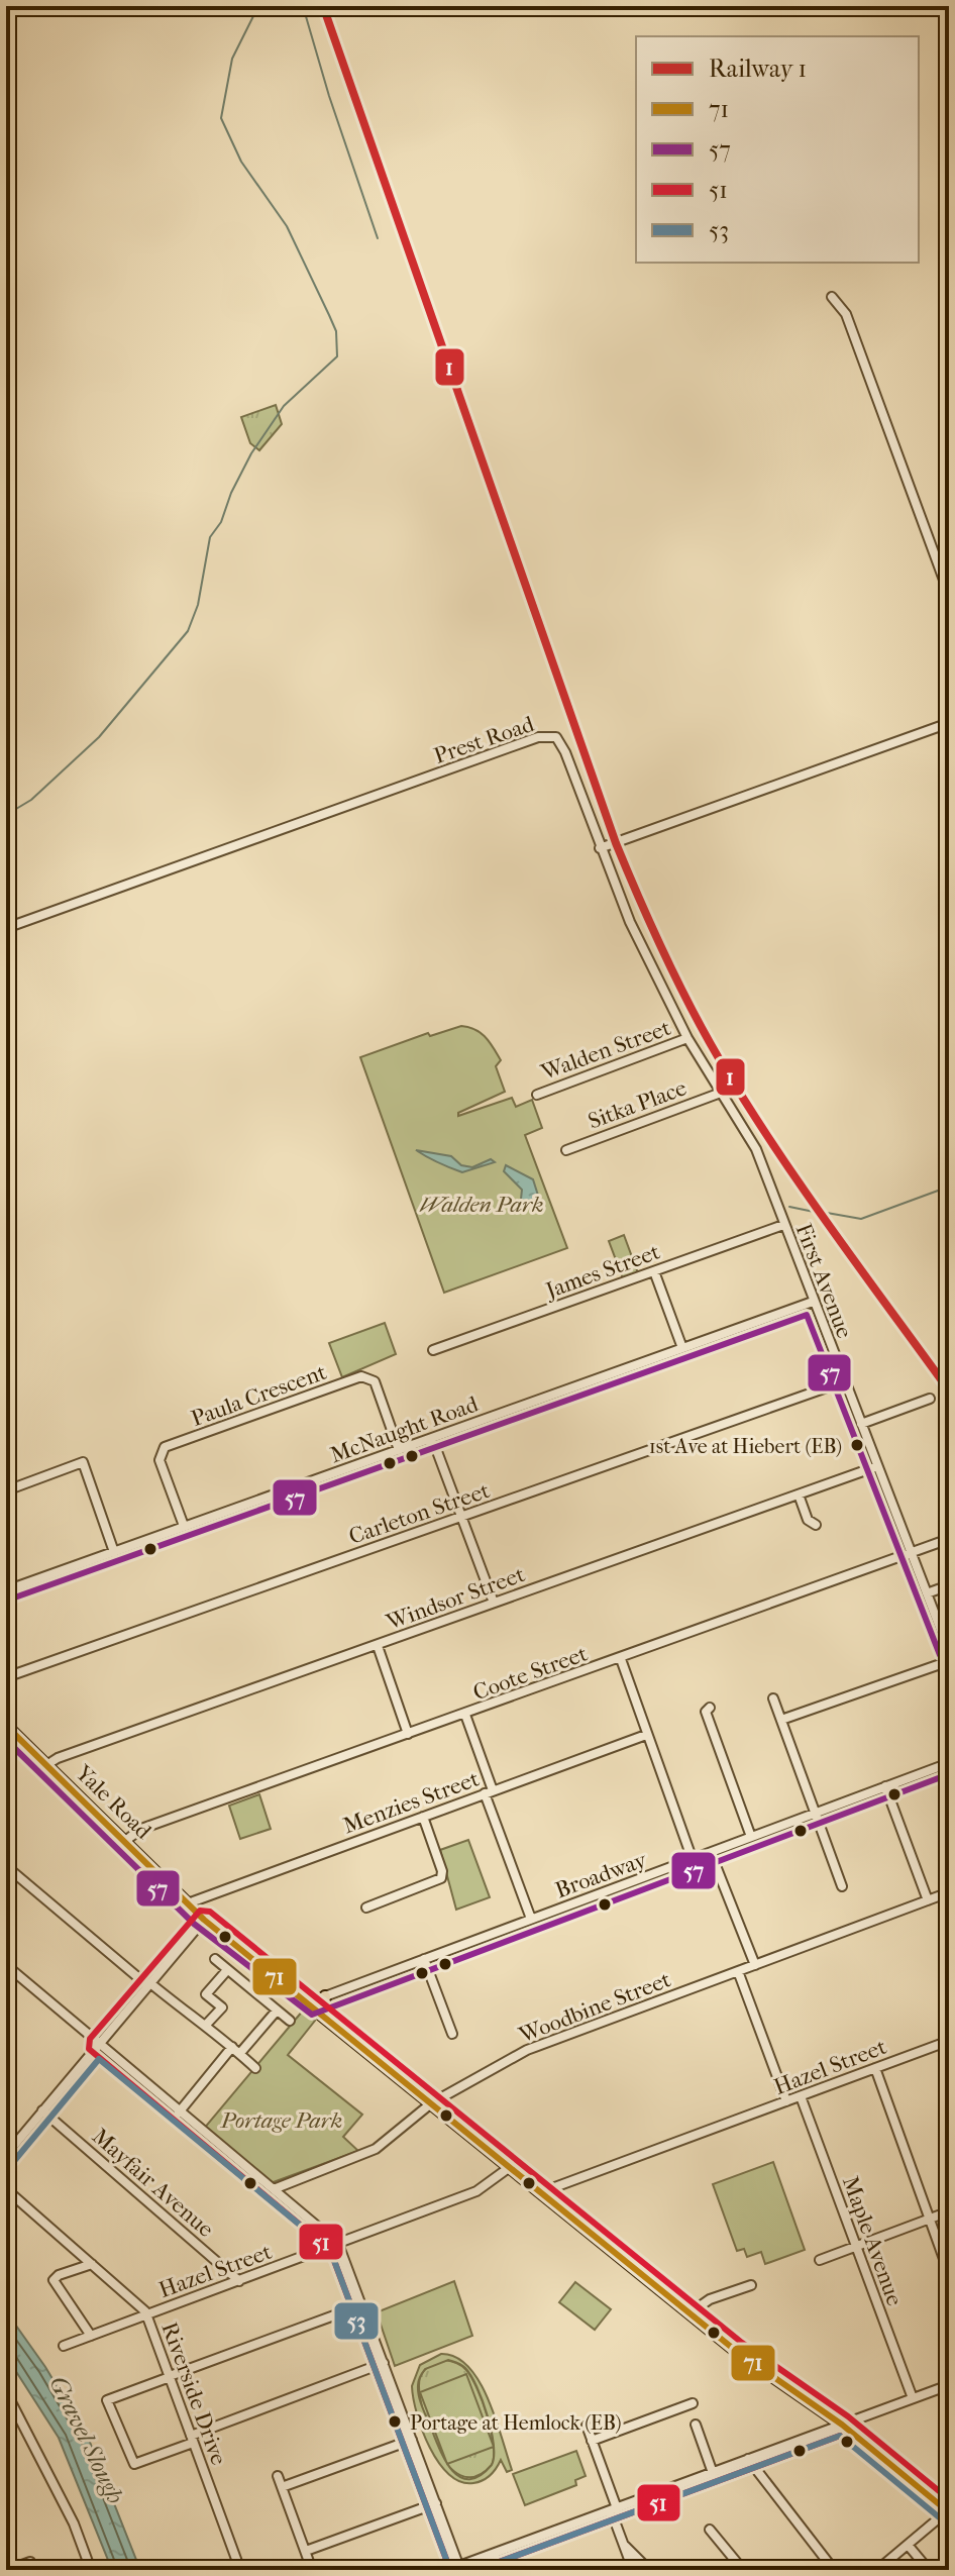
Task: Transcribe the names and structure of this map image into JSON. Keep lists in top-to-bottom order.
{
  "streets": {
    "main road": ["Yale Road"],
    "street": [
      "Prest Road",
      "Walden Street",
      "Sitka Place",
      "James Street",
      "First Avenue",
      "Paula Crescent",
      "McNaught Road",
      "Carleton Street",
      "Windsor Street",
      "Coote Street",
      "Menzies Street",
      "Broadway",
      "Woodbine Street",
      "Hazel Street",
      "Mayfair Avenue",
      "Maple Avenue",
      "Riverside Drive"
    ]
  },
  "crossings": [
    ["Prest Road", "First Avenue"],
    ["Walden Street", "First Avenue"],
    ["Sitka Place", "First Avenue"],
    ["James Street", "First Avenue"],
    ["First Avenue", "McNaught Road"],
    ["First Avenue", "Carleton Street"],
    ["First Avenue", "Windsor Street"],
    ["First Avenue", "Coote Street"],
    ["Paula Crescent", "McNaught Road"],
    ["Windsor Street", "Yale Road"],
    ["Coote Street", "Yale Road"],
    ["Yale Road", "Menzies Street"],
    ["Yale Road", "Broadway"],
    ["Yale Road", "Woodbine Street"],
    ["Yale Road", "Hazel Street"],
    ["Hazel Street", "Mayfair Avenue"],
    ["Hazel Street", "Maple Avenue"],
    ["Hazel Street", "Riverside Drive"]
  ],
  "water": ["Gravel Slough"],
  "parks": ["Walden Park", "Portage Park"],
  "places": ["1st Ave at Hiebert (EB)", "Portage at Hemlock (EB)"],
  "lines": [
    "rail line 1",
    "transit line 57",
    "transit line 71",
    "transit line 51",
    "transit line 53"
  ],
  "legend": [
    "Railway 1",
    "71",
    "57",
    "51",
    "53"
  ]
}
